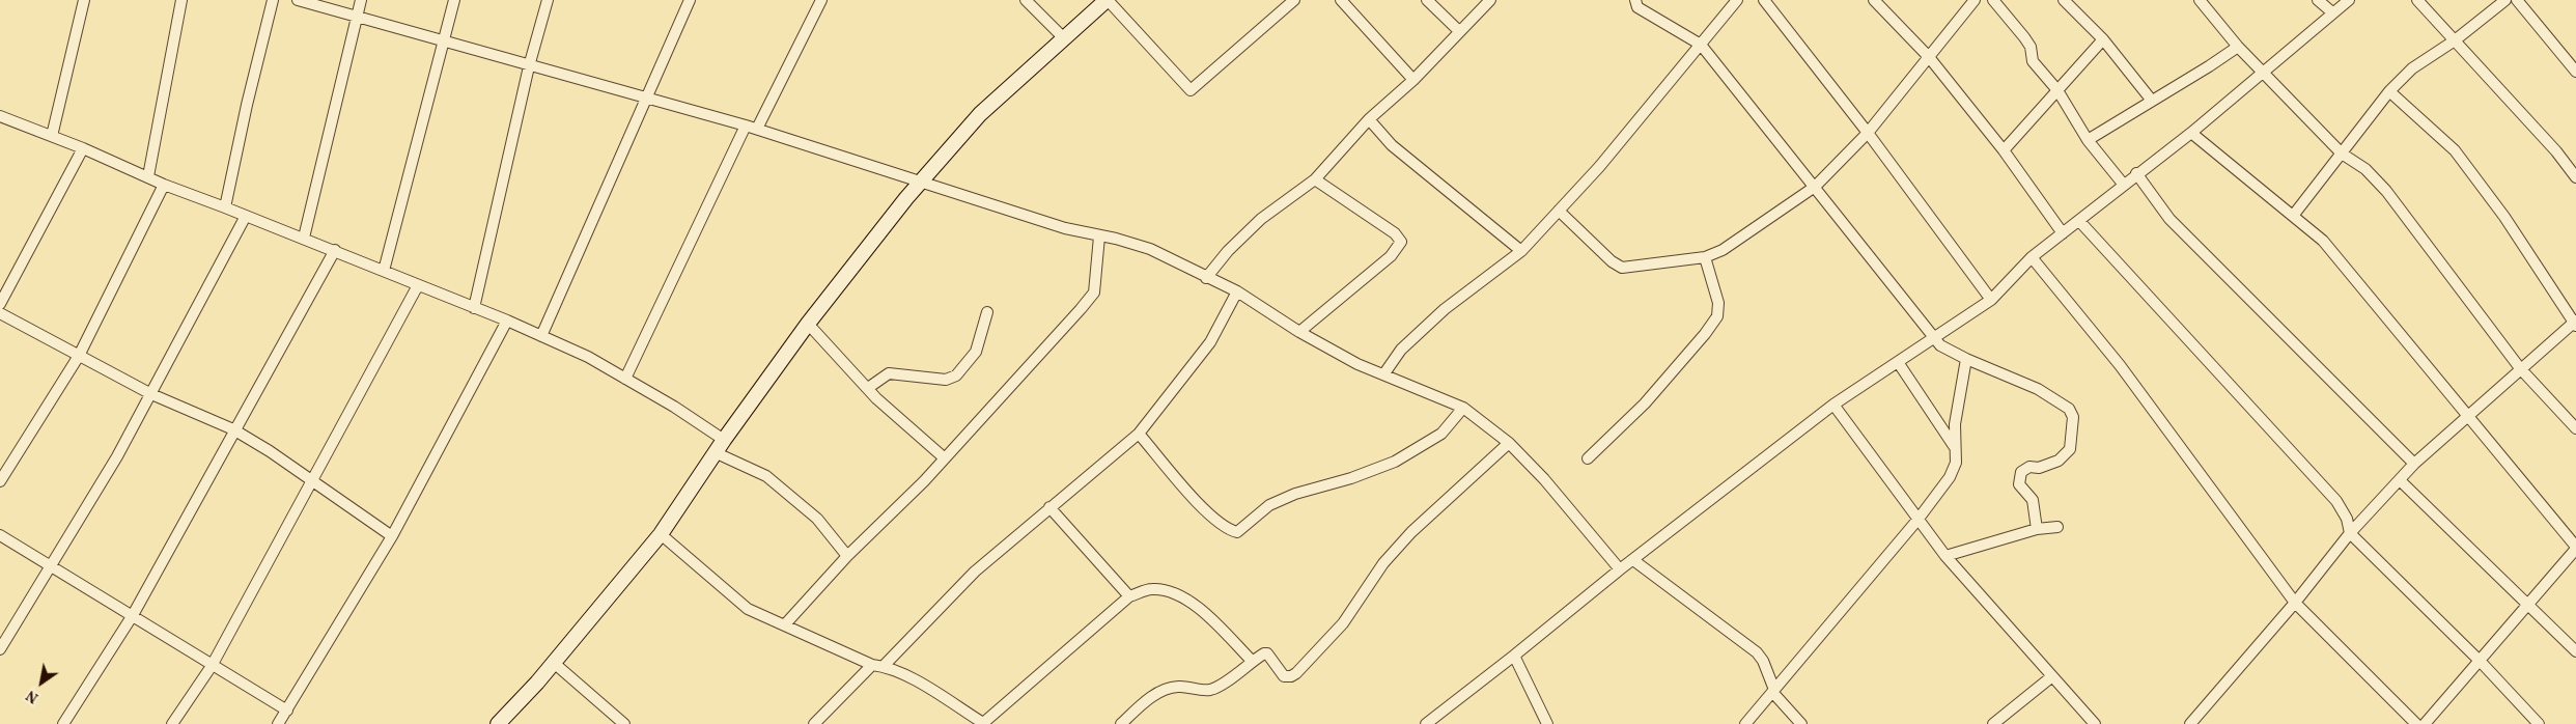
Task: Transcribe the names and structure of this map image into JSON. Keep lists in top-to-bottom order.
{
  "north": "bottom left"
}
